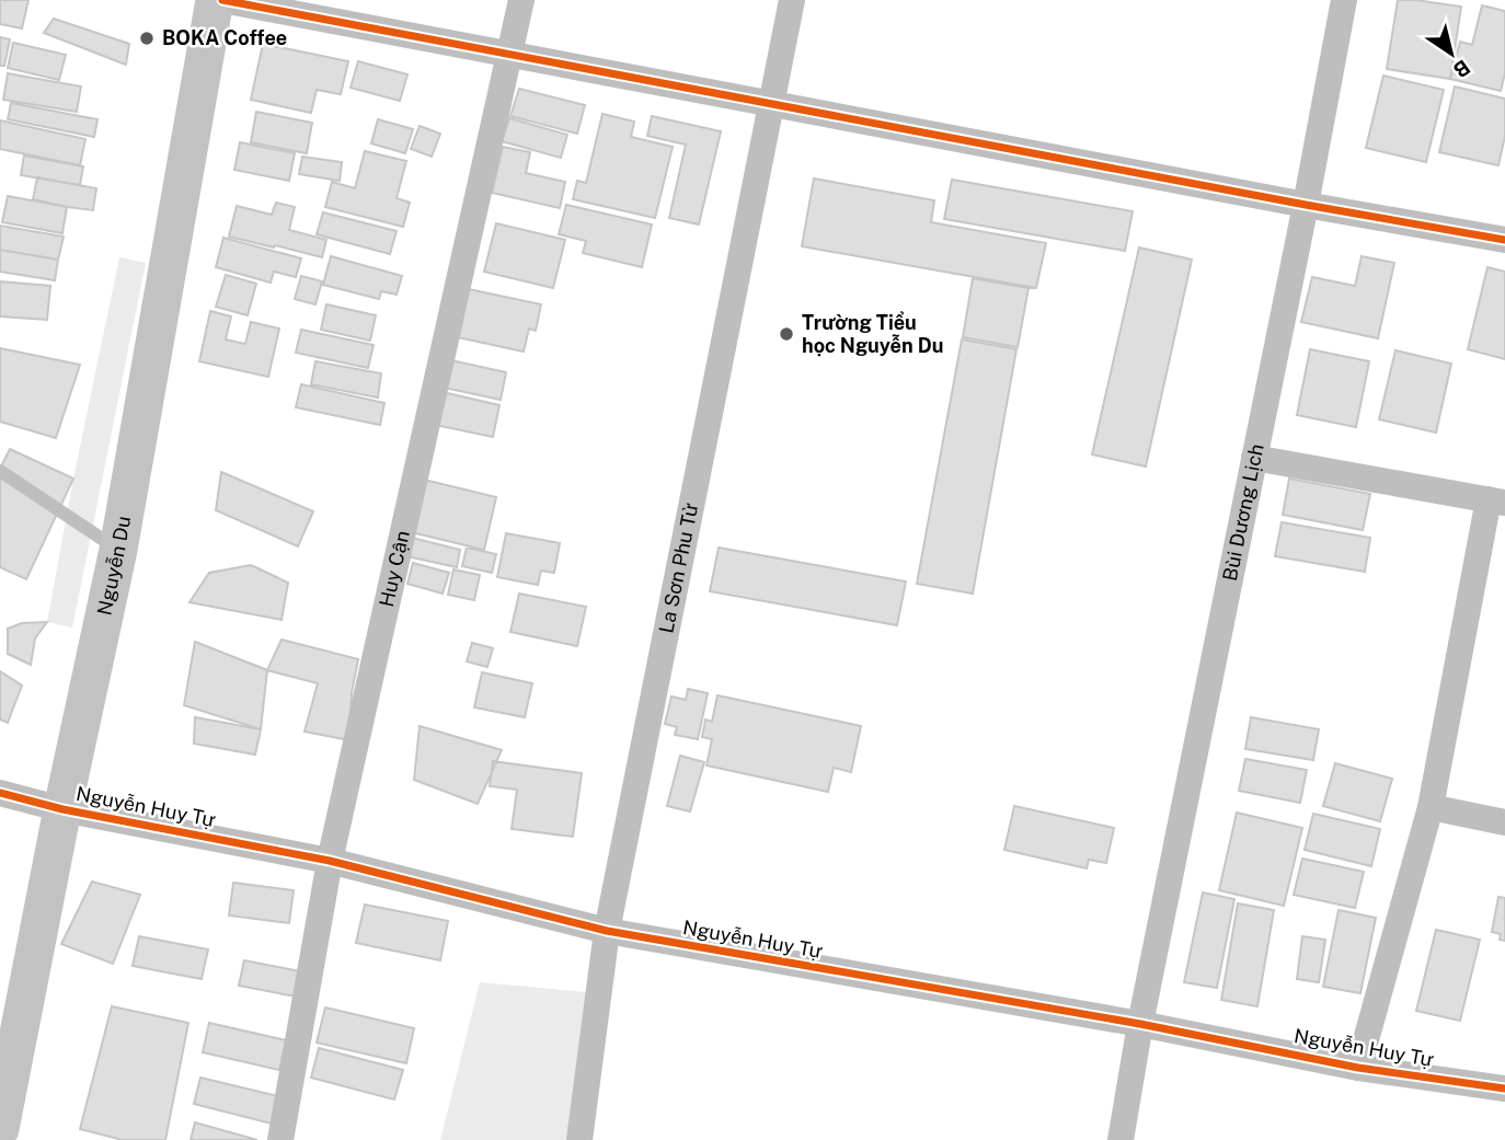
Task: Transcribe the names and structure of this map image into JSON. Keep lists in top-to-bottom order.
{
  "streets": {
    "main road": ["Nguyễn Du"],
    "street": [
      "Bùi Dương Lịch",
      "Huy Cận",
      "La Sơn Phu Tử",
      "Nguyễn Huy Tự"
    ]
  },
  "crossings": [
    ["Bùi Dương Lịch", "Nguyễn Huy Tự"],
    ["Nguyễn Du", "Nguyễn Huy Tự"],
    ["Huy Cận", "Nguyễn Huy Tự"],
    ["La Sơn Phu Tử", "Nguyễn Huy Tự"]
  ],
  "places": ["BOKA Coffee", "Trường Tiểu học Nguyễn Du"],
  "north": "bottom right"
}
